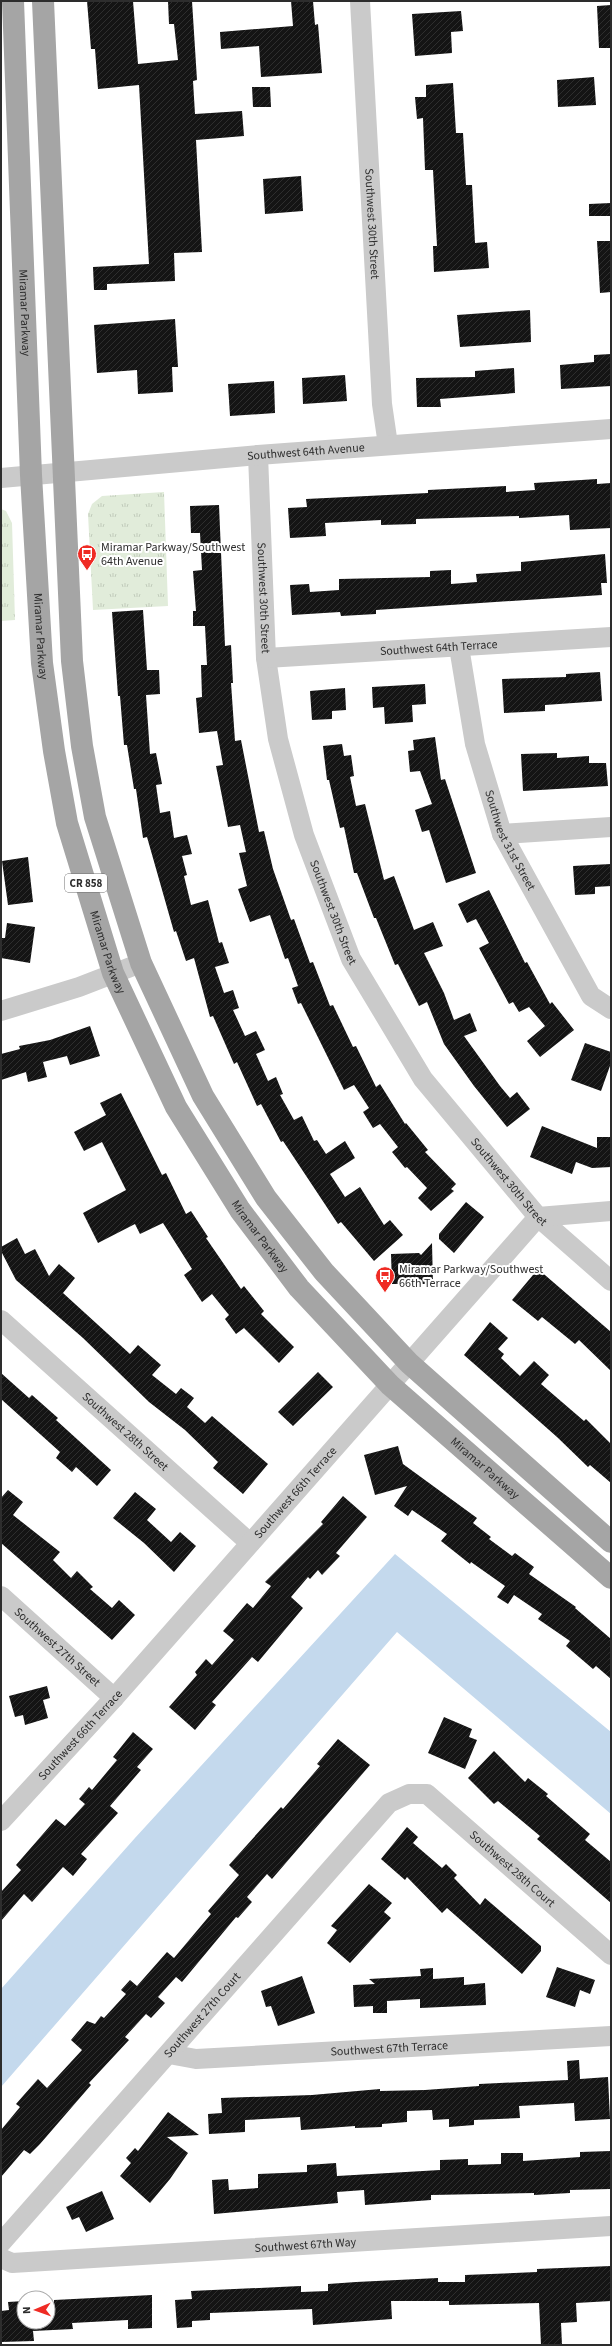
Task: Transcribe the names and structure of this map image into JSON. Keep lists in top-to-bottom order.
{
  "streets": {
    "main road": ["Miramar Parkway", "CR 858"],
    "street": [
      "Southwest 30th Street",
      "Southwest 64th Avenue",
      "Southwest 64th Terrace",
      "Southwest 31st Street",
      "Southwest 28th Street",
      "Southwest 66th Terrace",
      "Southwest 27th Street",
      "Southwest 28th Court",
      "Southwest 27th Court",
      "Southwest 67th Terrace",
      "Southwest 67th Way"
    ]
  },
  "crossings": [
    ["Southwest 30th Street", "Southwest 64th Avenue"],
    ["Southwest 30th Street", "Southwest 64th Terrace"],
    ["Southwest 30th Street", "Southwest 66th Terrace"],
    ["Miramar Parkway", "Southwest 64th Avenue"],
    ["Miramar Parkway", "Southwest 66th Terrace"],
    ["Southwest 64th Avenue", "CR 858"],
    ["Southwest 64th Terrace", "Southwest 31st Street"],
    ["CR 858", "Southwest 66th Terrace"],
    ["Southwest 28th Street", "Southwest 66th Terrace"],
    ["Southwest 66th Terrace", "Southwest 27th Street"],
    ["Southwest 28th Court", "Southwest 27th Court"],
    ["Southwest 27th Court", "Southwest 67th Terrace"]
  ],
  "places": {
    "bus stop": ["Miramar Parkway/Southwest 64th Avenue", "Miramar Parkway/Southwest 66th Terrace"]
  },
  "north": "left"
}
